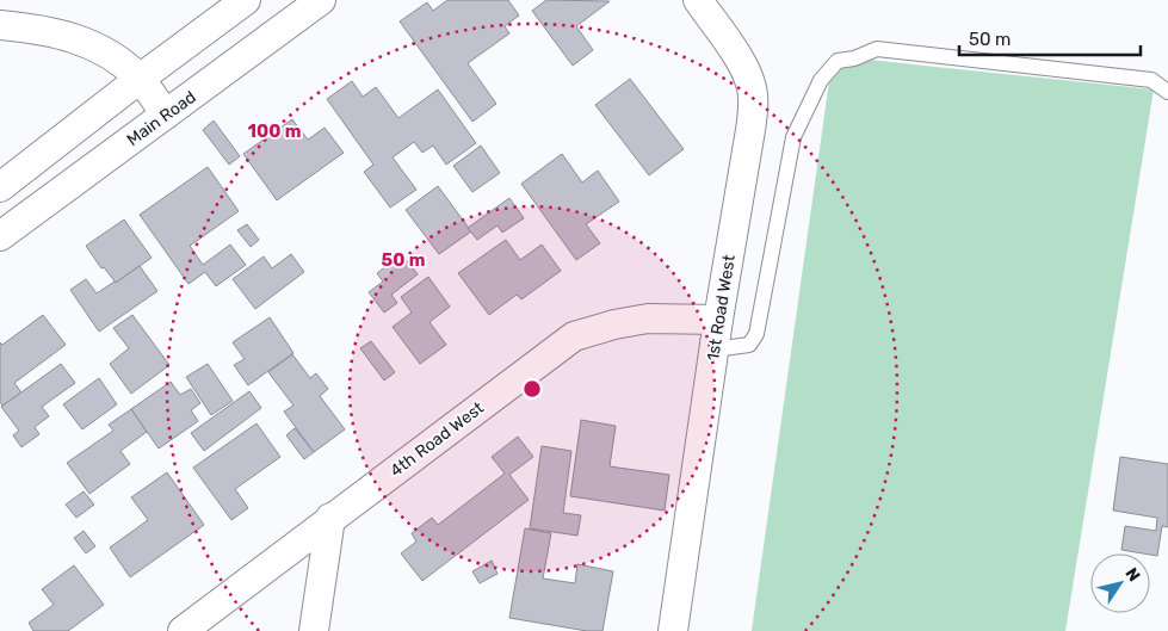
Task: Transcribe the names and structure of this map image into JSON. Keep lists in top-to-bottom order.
{
  "streets": {
    "street": ["Main Road", "1st Road West", "4th Road West"]
  },
  "crossings": [
    ["1st Road West", "4th Road West"]
  ],
  "scale_bar": "50 m",
  "north": "top right",
  "rings": ["100 m", "50 m"]
}
